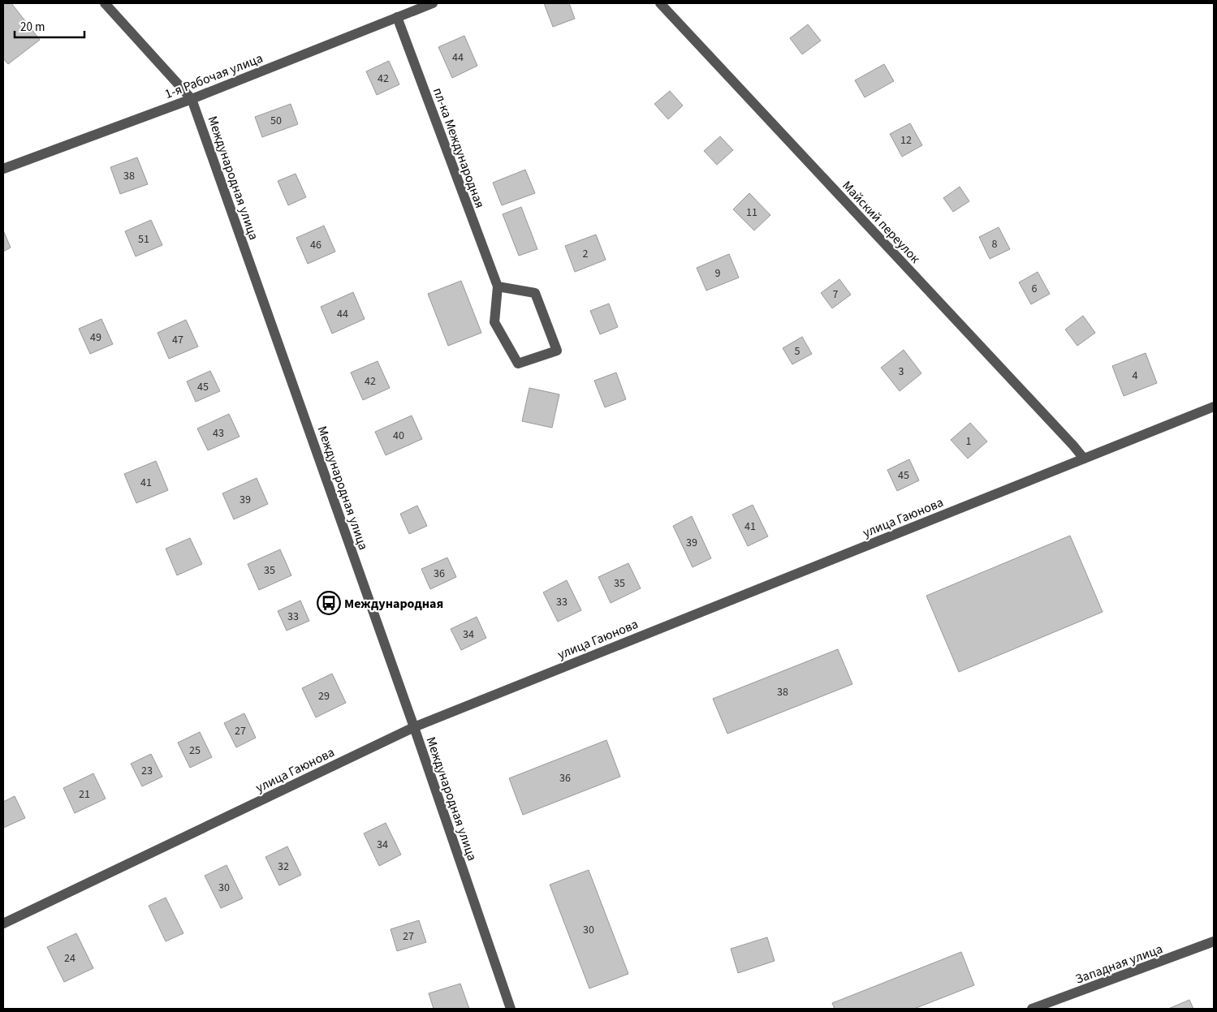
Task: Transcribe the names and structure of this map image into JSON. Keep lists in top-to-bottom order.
{
  "streets": {
    "street": [
      "1-я Рабочая улица",
      "пл-ка Международная",
      "Международная улица",
      "Майский переулок",
      "улица Гаюнова",
      "Западная улица"
    ]
  },
  "crossings": [
    ["1-я Рабочая улица", "пл-ка Международная"],
    ["1-я Рабочая улица", "Международная улица"],
    ["Международная улица", "улица Гаюнова"],
    ["Майский переулок", "улица Гаюнова"]
  ],
  "places": {
    "bus stop": ["Международная"]
  },
  "house_numbers": [
    "44",
    "42",
    "50",
    "12",
    "38",
    "11",
    "51",
    "8",
    "46",
    "2",
    "9",
    "6",
    "7",
    "44",
    "49",
    "47",
    "5",
    "3",
    "4",
    "42",
    "45",
    "43",
    "40",
    "1",
    "45",
    "41",
    "39",
    "41",
    "39",
    "35",
    "36",
    "35",
    "33",
    "33",
    "34",
    "38",
    "29",
    "27",
    "25",
    "23",
    "36",
    "21",
    "34",
    "32",
    "30",
    "30",
    "27",
    "24"
  ],
  "scale_bar": "20 m"
}
